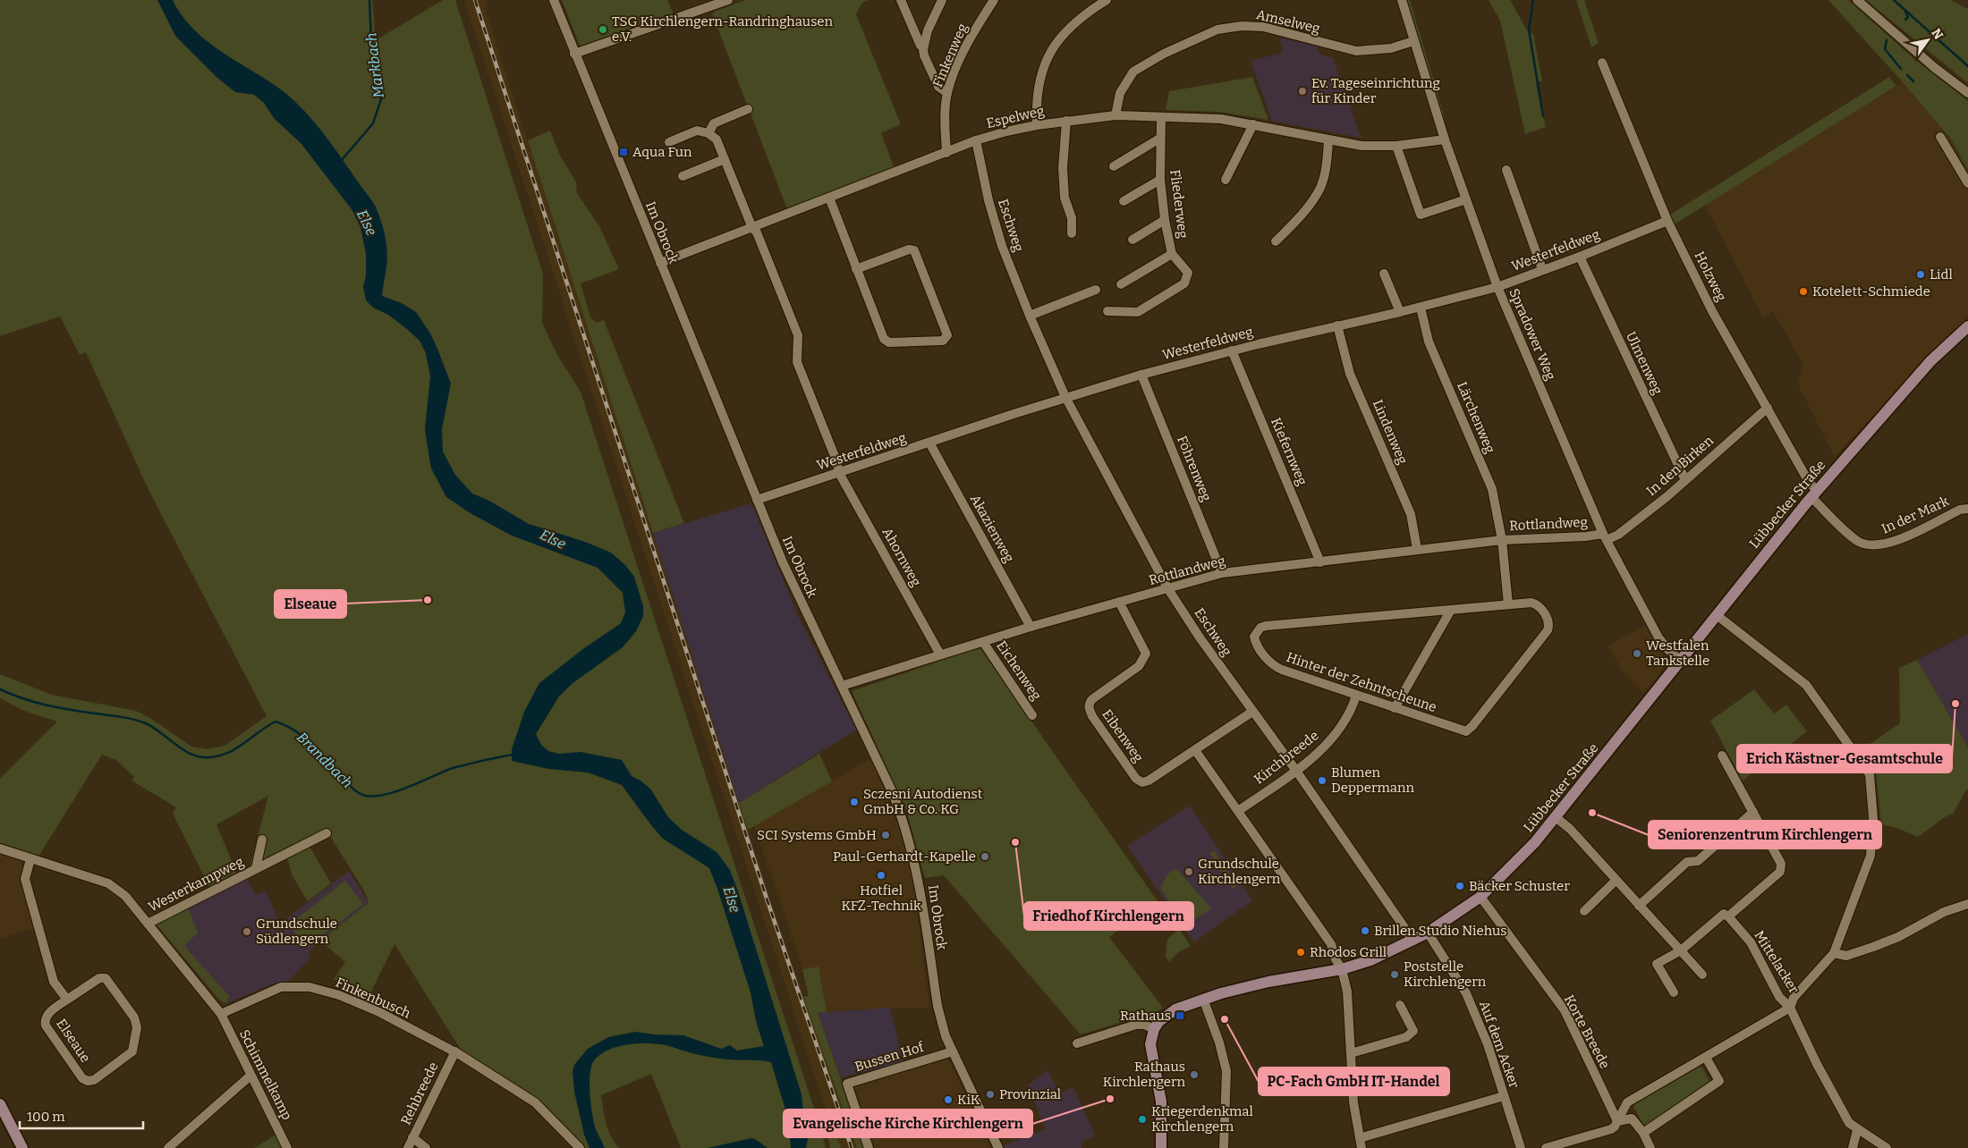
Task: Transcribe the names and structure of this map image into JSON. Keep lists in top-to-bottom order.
{
  "streets": {
    "street": [
      "Amselweg",
      "Finkenweg",
      "Espelweg",
      "Fliederweg",
      "Eschweg",
      "Im Obrock",
      "Westerfeldweg",
      "Holzweg",
      "Spradower Weg",
      "Ulmenweg",
      "Lärchenweg",
      "Lindenweg",
      "Kiefernweg",
      "In den Birken",
      "Föhrenweg",
      "Lübbecker Straße",
      "In der Mark",
      "Rottlandweg",
      "Akazienweg",
      "Ahornweg",
      "Eichenweg",
      "Hinter der Zehntscheune",
      "Eibenweg",
      "Kirchbreede",
      "Westerkampweg",
      "Mittelacker",
      "Finkenbusch",
      "Korte Breede",
      "Elseaue",
      "Auf dem Acker",
      "Bussen Hof",
      "Schimmelkamp",
      "Rehbreede"
    ]
  },
  "crossings": [
    ["Amselweg", "Espelweg"],
    ["Amselweg", "Spradower Weg"],
    ["Finkenweg", "Espelweg"],
    ["Espelweg", "Fliederweg"],
    ["Espelweg", "Eschweg"],
    ["Espelweg", "Im Obrock"],
    ["Espelweg", "Spradower Weg"],
    ["Espelweg", "Ahornweg"],
    ["Eschweg", "Westerfeldweg"],
    ["Eschweg", "Lübbecker Straße"],
    ["Eschweg", "Rottlandweg"],
    ["Eschweg", "Eibenweg"],
    ["Eschweg", "Kirchbreede"],
    ["Im Obrock", "Westerfeldweg"],
    ["Im Obrock", "Rottlandweg"],
    ["Im Obrock", "Bussen Hof"],
    ["Westerfeldweg", "Holzweg"],
    ["Westerfeldweg", "Spradower Weg"],
    ["Westerfeldweg", "Ulmenweg"],
    ["Westerfeldweg", "Lärchenweg"],
    ["Westerfeldweg", "Lindenweg"],
    ["Westerfeldweg", "Kiefernweg"],
    ["Westerfeldweg", "Föhrenweg"],
    ["Westerfeldweg", "Akazienweg"],
    ["Westerfeldweg", "Ahornweg"],
    ["Holzweg", "In den Birken"],
    ["Holzweg", "Lübbecker Straße"],
    ["Holzweg", "In der Mark"],
    ["Spradower Weg", "In den Birken"],
    ["Spradower Weg", "Lübbecker Straße"],
    ["Spradower Weg", "Rottlandweg"],
    ["Ulmenweg", "In den Birken"],
    ["Lärchenweg", "Rottlandweg"],
    ["Lärchenweg", "Hinter der Zehntscheune"],
    ["Lindenweg", "Rottlandweg"],
    ["Kiefernweg", "Rottlandweg"],
    ["In den Birken", "Rottlandweg"],
    ["Föhrenweg", "Rottlandweg"],
    ["Lübbecker Straße", "In der Mark"],
    ["Lübbecker Straße", "Korte Breede"],
    ["Lübbecker Straße", "Auf dem Acker"],
    ["Rottlandweg", "Akazienweg"],
    ["Rottlandweg", "Ahornweg"],
    ["Rottlandweg", "Eichenweg"],
    ["Rottlandweg", "Eibenweg"],
    ["Hinter der Zehntscheune", "Kirchbreede"],
    ["Finkenbusch", "Schimmelkamp"],
    ["Finkenbusch", "Rehbreede"]
  ],
  "water": ["Markbach", "Else", "Brandbach"],
  "places": {
    "other": [
      "TSG Kirchlengern-Randringhausen e.V.",
      "Ev. Tageseinrichtung für Kinder",
      "Lidl",
      "Kotelett-Schmiede",
      "Elseaue",
      "Westfalen Tankstelle",
      "Erich Kästner-Gesamtschule",
      "Blumen Deppermann",
      "Sczesni Autodienst GmbH & Co. KG",
      "Seniorenzentrum Kirchlengern",
      "SCI Systems GmbH",
      "Friedhof Kirchlengern",
      "Paul-Gerhardt-Kapelle",
      "Grundschule Kirchlengern",
      "Hotfiel KFZ-Technik",
      "Bäcker Schuster",
      "Brillen Studio Niehus",
      "Grundschule Südlengern",
      "Rhodos Grill",
      "Poststelle Kirchlengern",
      "PC-Fach GmbH IT-Handel",
      "Rathaus Kirchlengern",
      "Provinzial",
      "Evangelische Kirche Kirchlengern",
      "KiK",
      "Kriegerdenkmal Kirchlengern"
    ],
    "transit": ["Aqua Fun", "Rathaus"]
  },
  "scale_bar": "100 m",
  "north": "top right"
}
